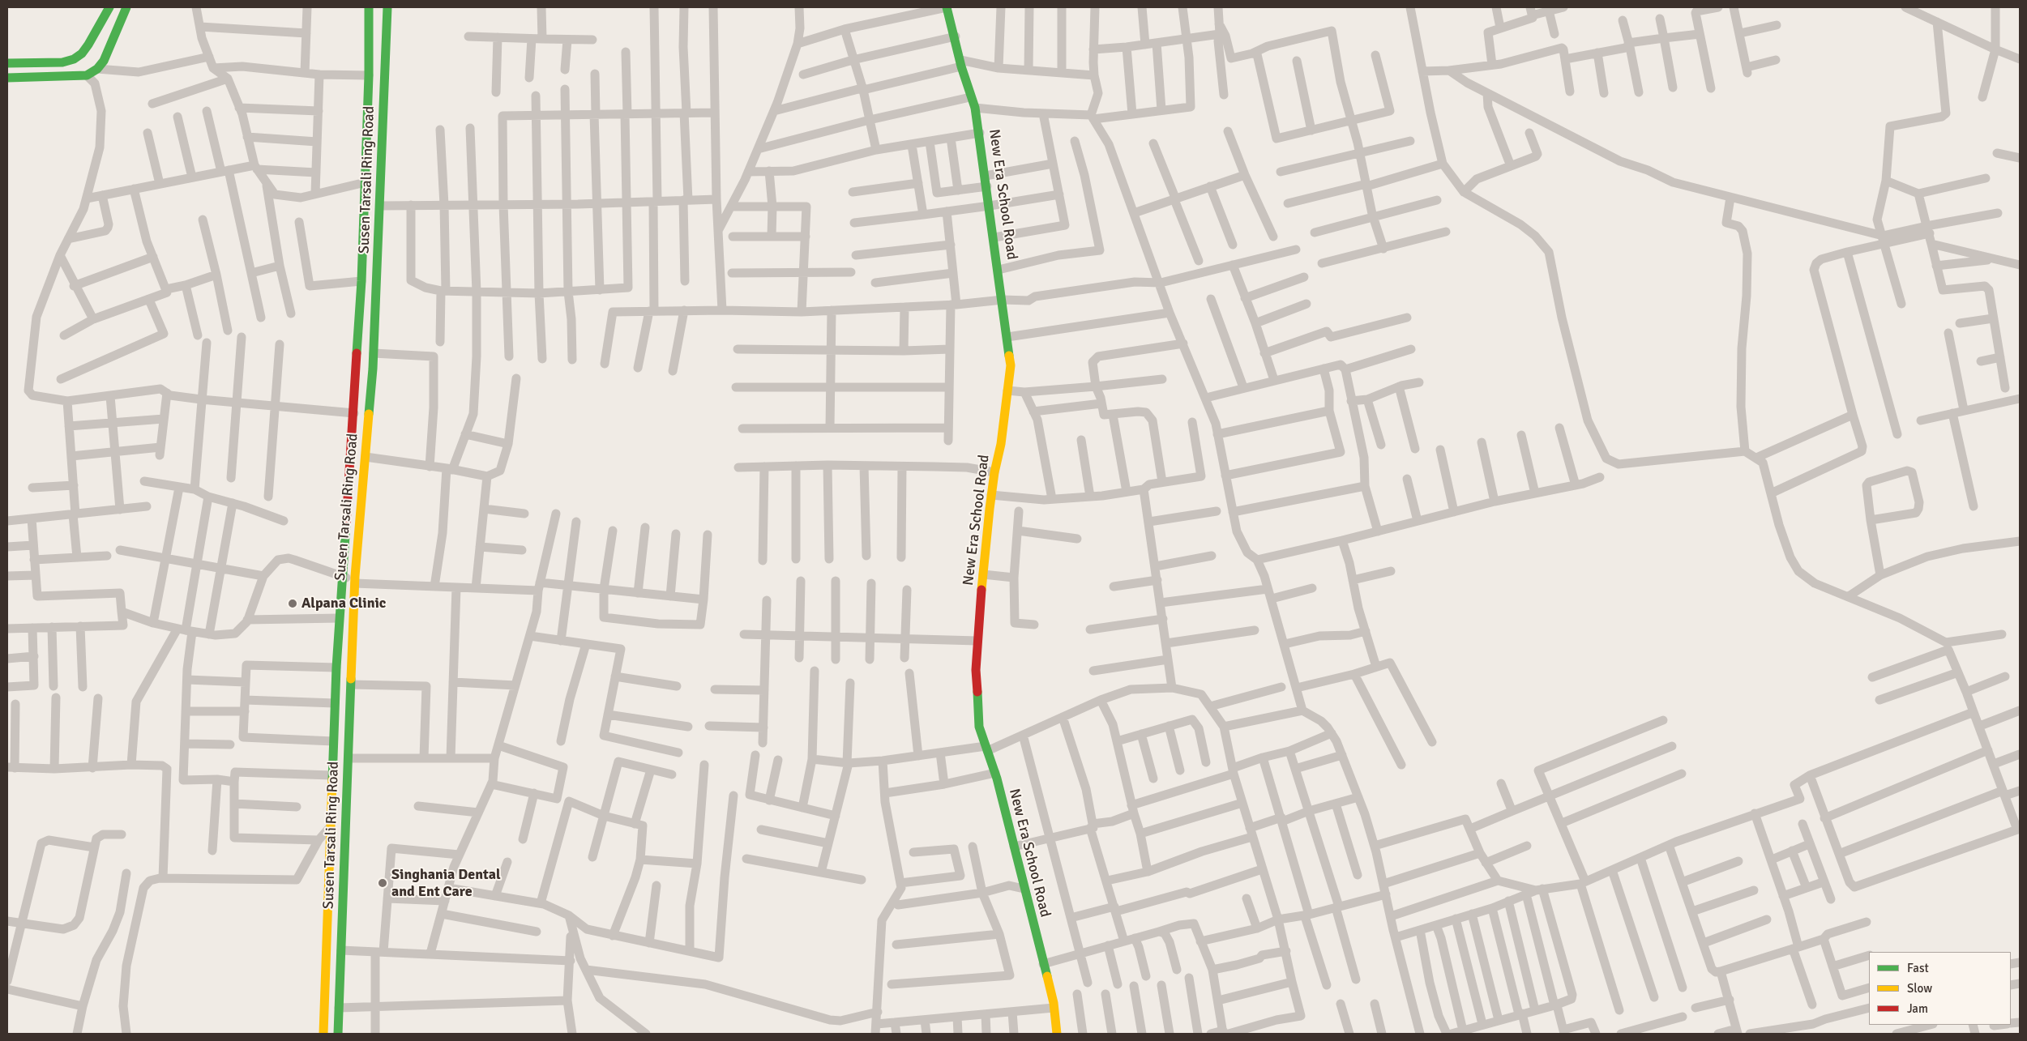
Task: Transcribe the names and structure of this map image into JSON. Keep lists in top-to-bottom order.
{
  "streets": {
    "main road": ["Susen Tarsali Ring Road", "New Era School Road"]
  },
  "places": ["Alpana Clinic", "Singhania Dental and Ent Care"],
  "legend": ["Fast", "Slow", "Jam"]
}
